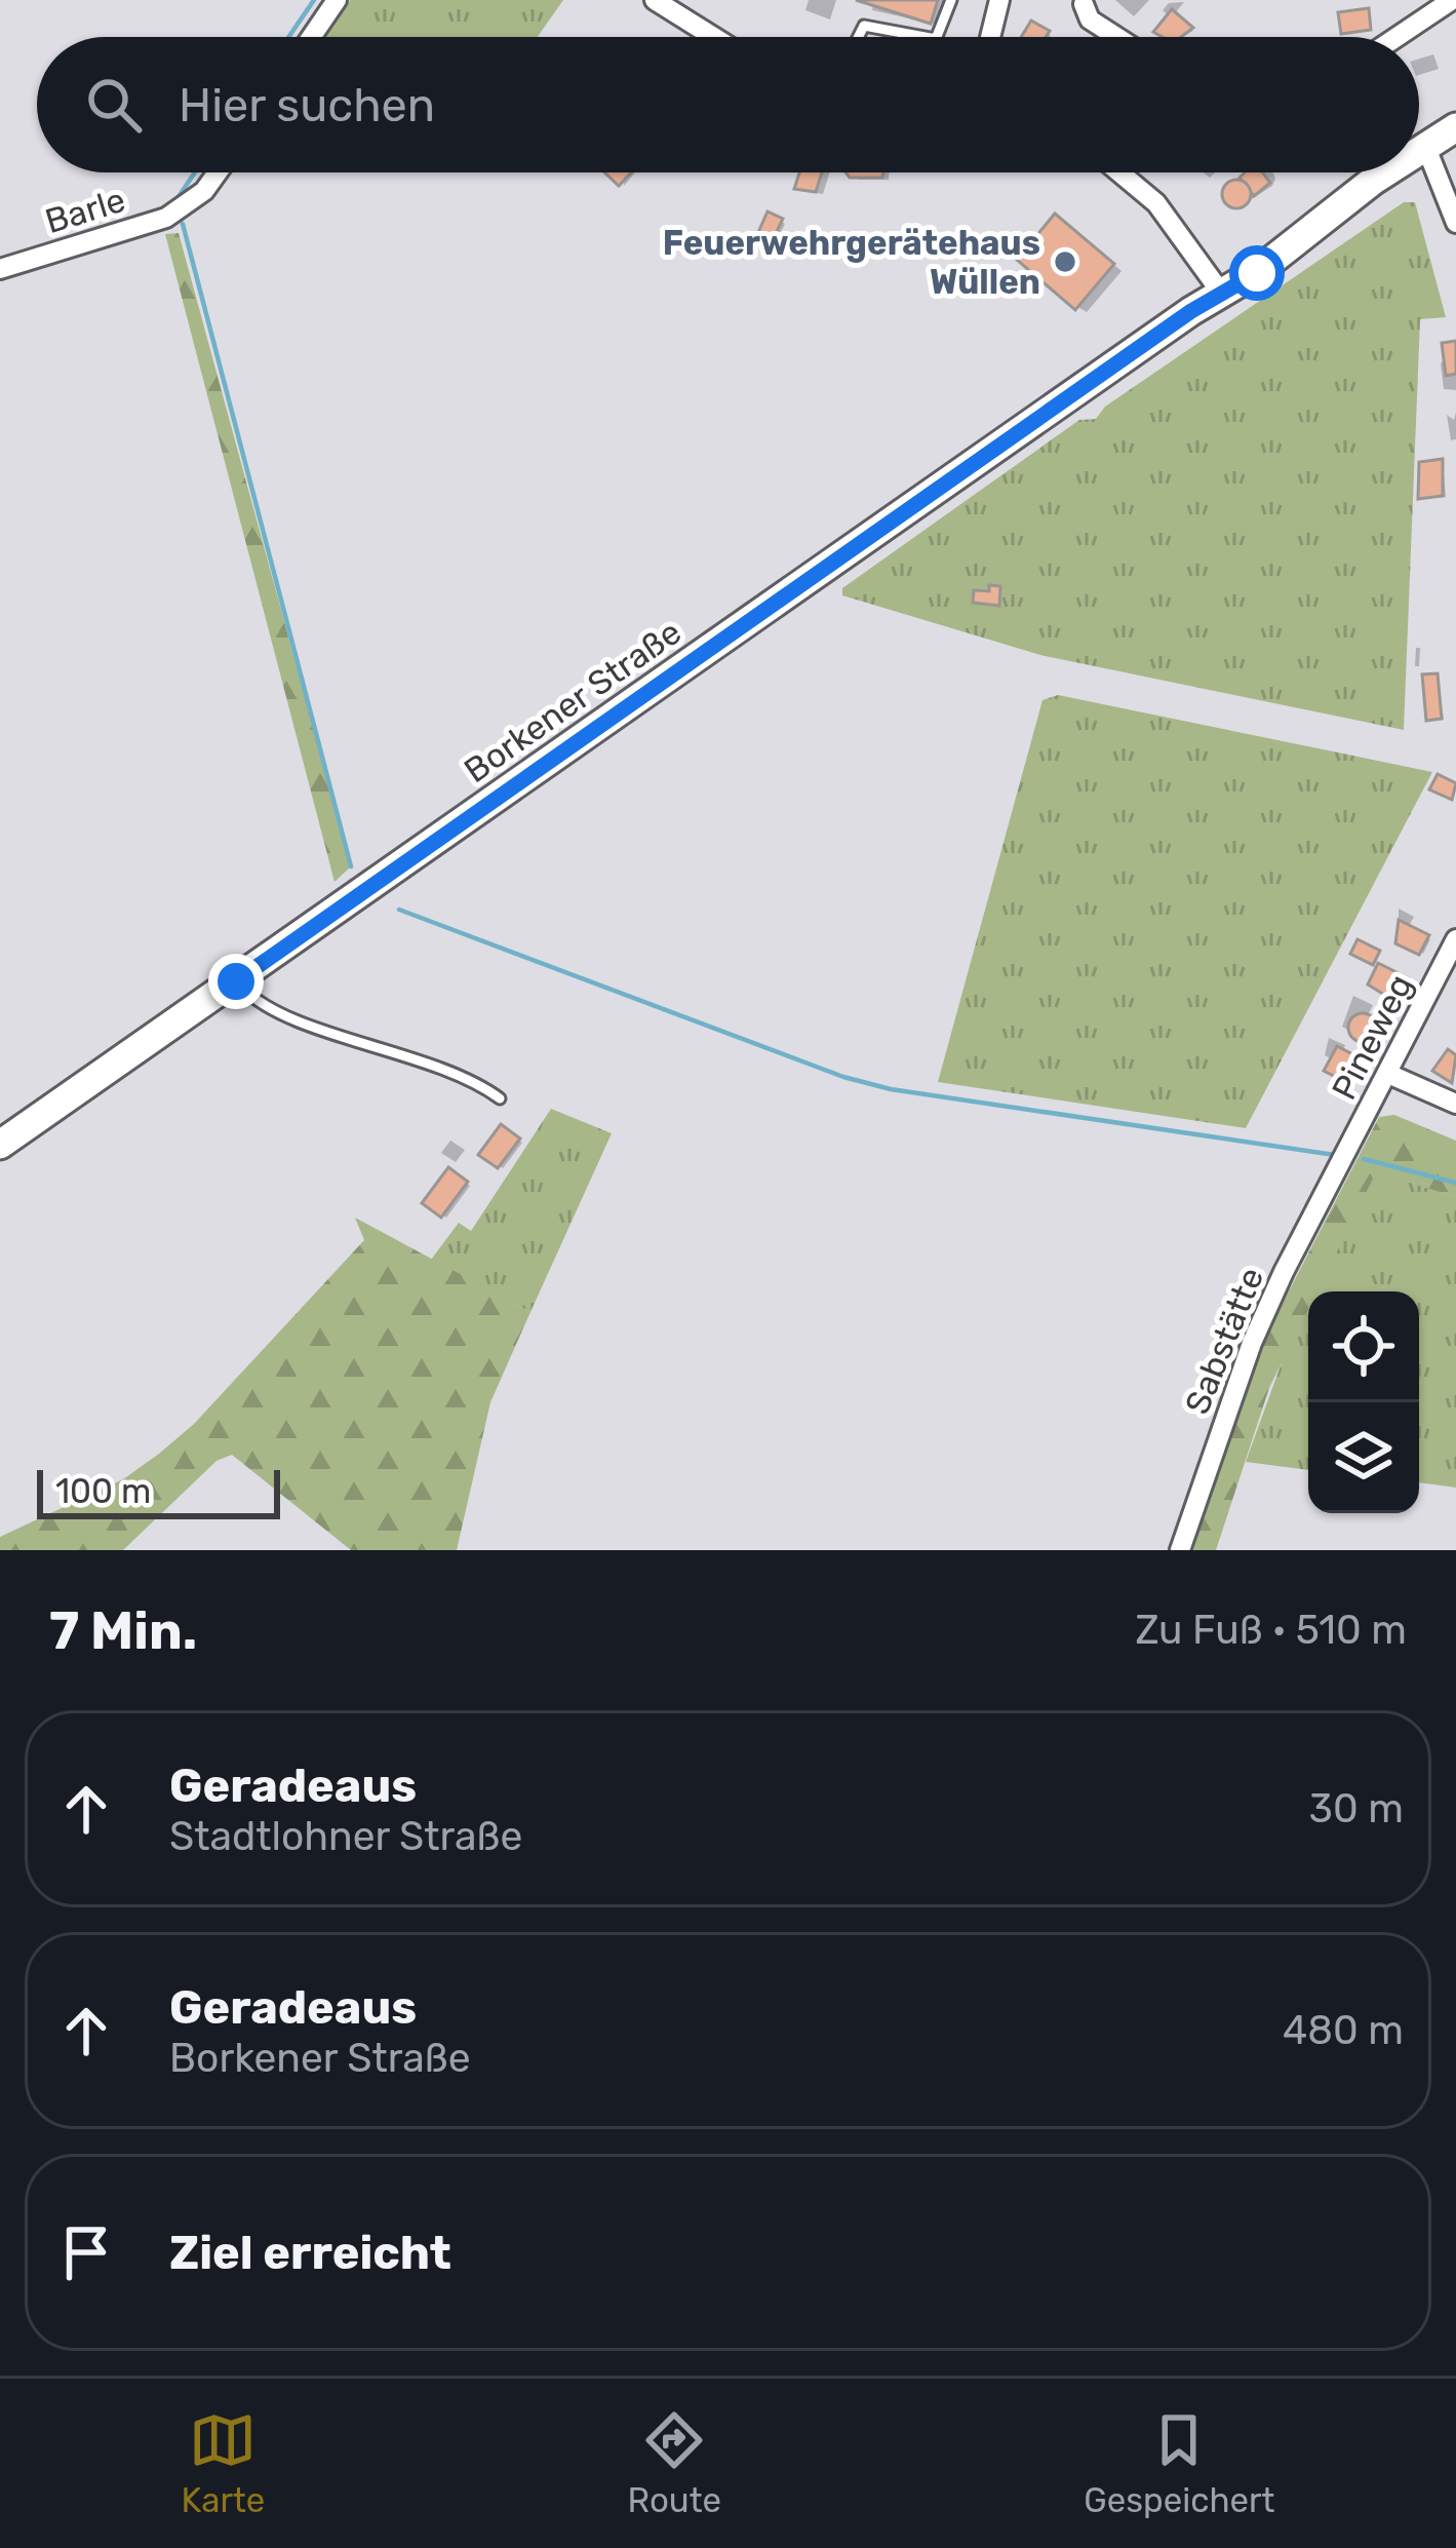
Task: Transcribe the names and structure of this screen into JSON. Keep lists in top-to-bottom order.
{
  "streets": {
    "main road": ["Borkener Straße"],
    "street": ["Barle", "Pineweg", "Sabstätte"]
  },
  "crossings": [
    ["Pineweg", "Sabstätte"]
  ],
  "places": ["Feuerwehrgerätehaus Wüllen"],
  "scale_bar": "100 m",
  "page": {
    "search": "Hier suchen",
    "scale": "100 m",
    "heading": ["7 Min.", "Zu Fuß · 510 m"],
    "list": [
      ["Geradeaus", "Stadtlohner Straße", "30 m"],
      ["Geradeaus", "Borkener Straße", "480 m"],
      "Ziel erreicht"
    ],
    "nav": ["Karte", "Route", "Gespeichert"]
  }
}
